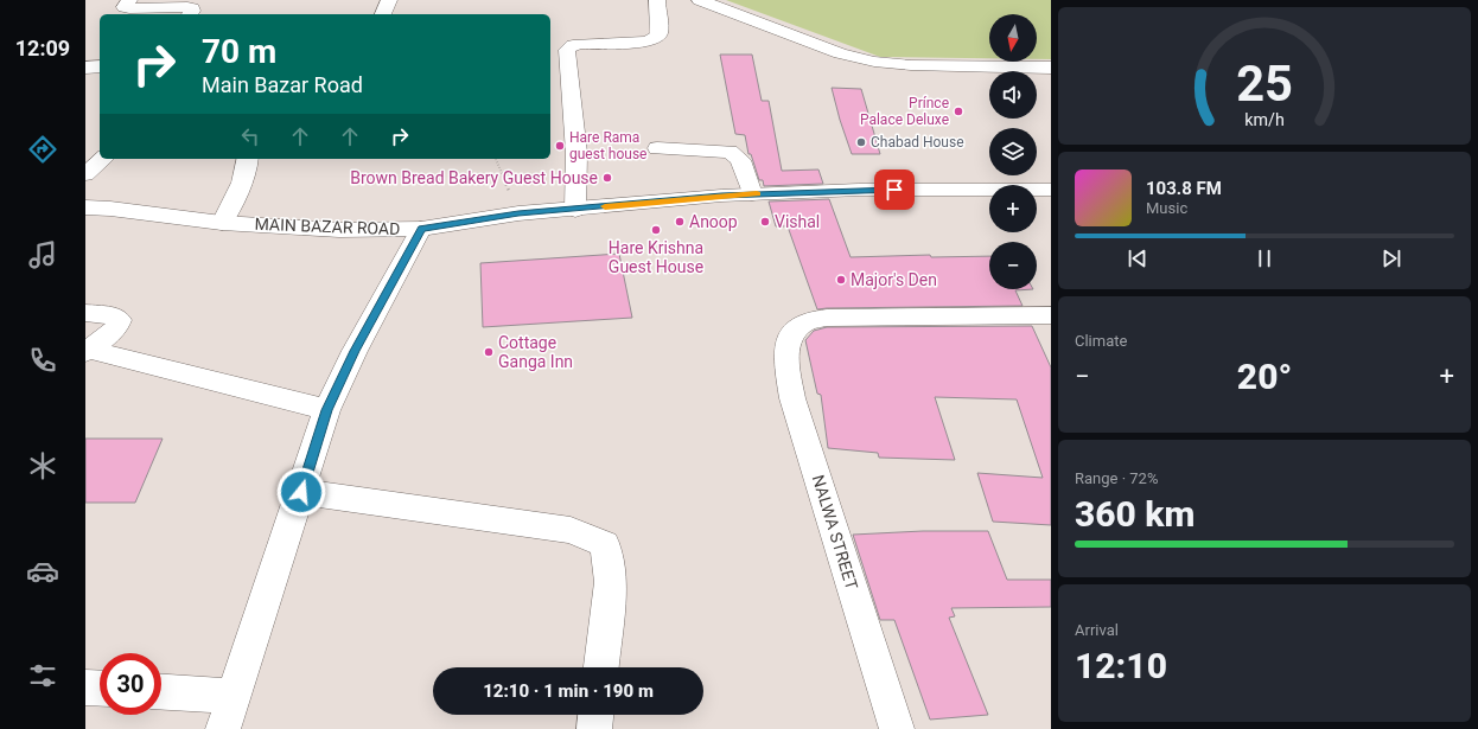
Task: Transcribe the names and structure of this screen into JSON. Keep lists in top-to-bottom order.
{
  "streets": {
    "street": ["MAIN BAZAR ROAD", "NALWA STREET"]
  },
  "places": [
    "Prínce Palace Deluxe",
    "Chabad House",
    "Hare Rama guest house",
    "Brown Bread Bakery Guest House",
    "Anoop",
    "Vishal",
    "Hare Krishna Guest House",
    "Major's Den",
    "Cottage Ganga Inn"
  ],
  "north": "bottom",
  "page": {
    "tabs": "12:09",
    "map_buttons": ["+", "−"],
    "turn": ["70 m", "Main Bazar Road"],
    "song": ["103.8 FM", "Music"],
    "tile": [
      "Climate",
      ["Range · 72%", "360 km"],
      ["Arrival", "12:10"]
    ],
    "heat": ["−", "20°", "+"],
    "limit": "30",
    "trip": "12:10 · 1 min · 190 m",
    "gauge": ["25", "km/h"]
  }
}
